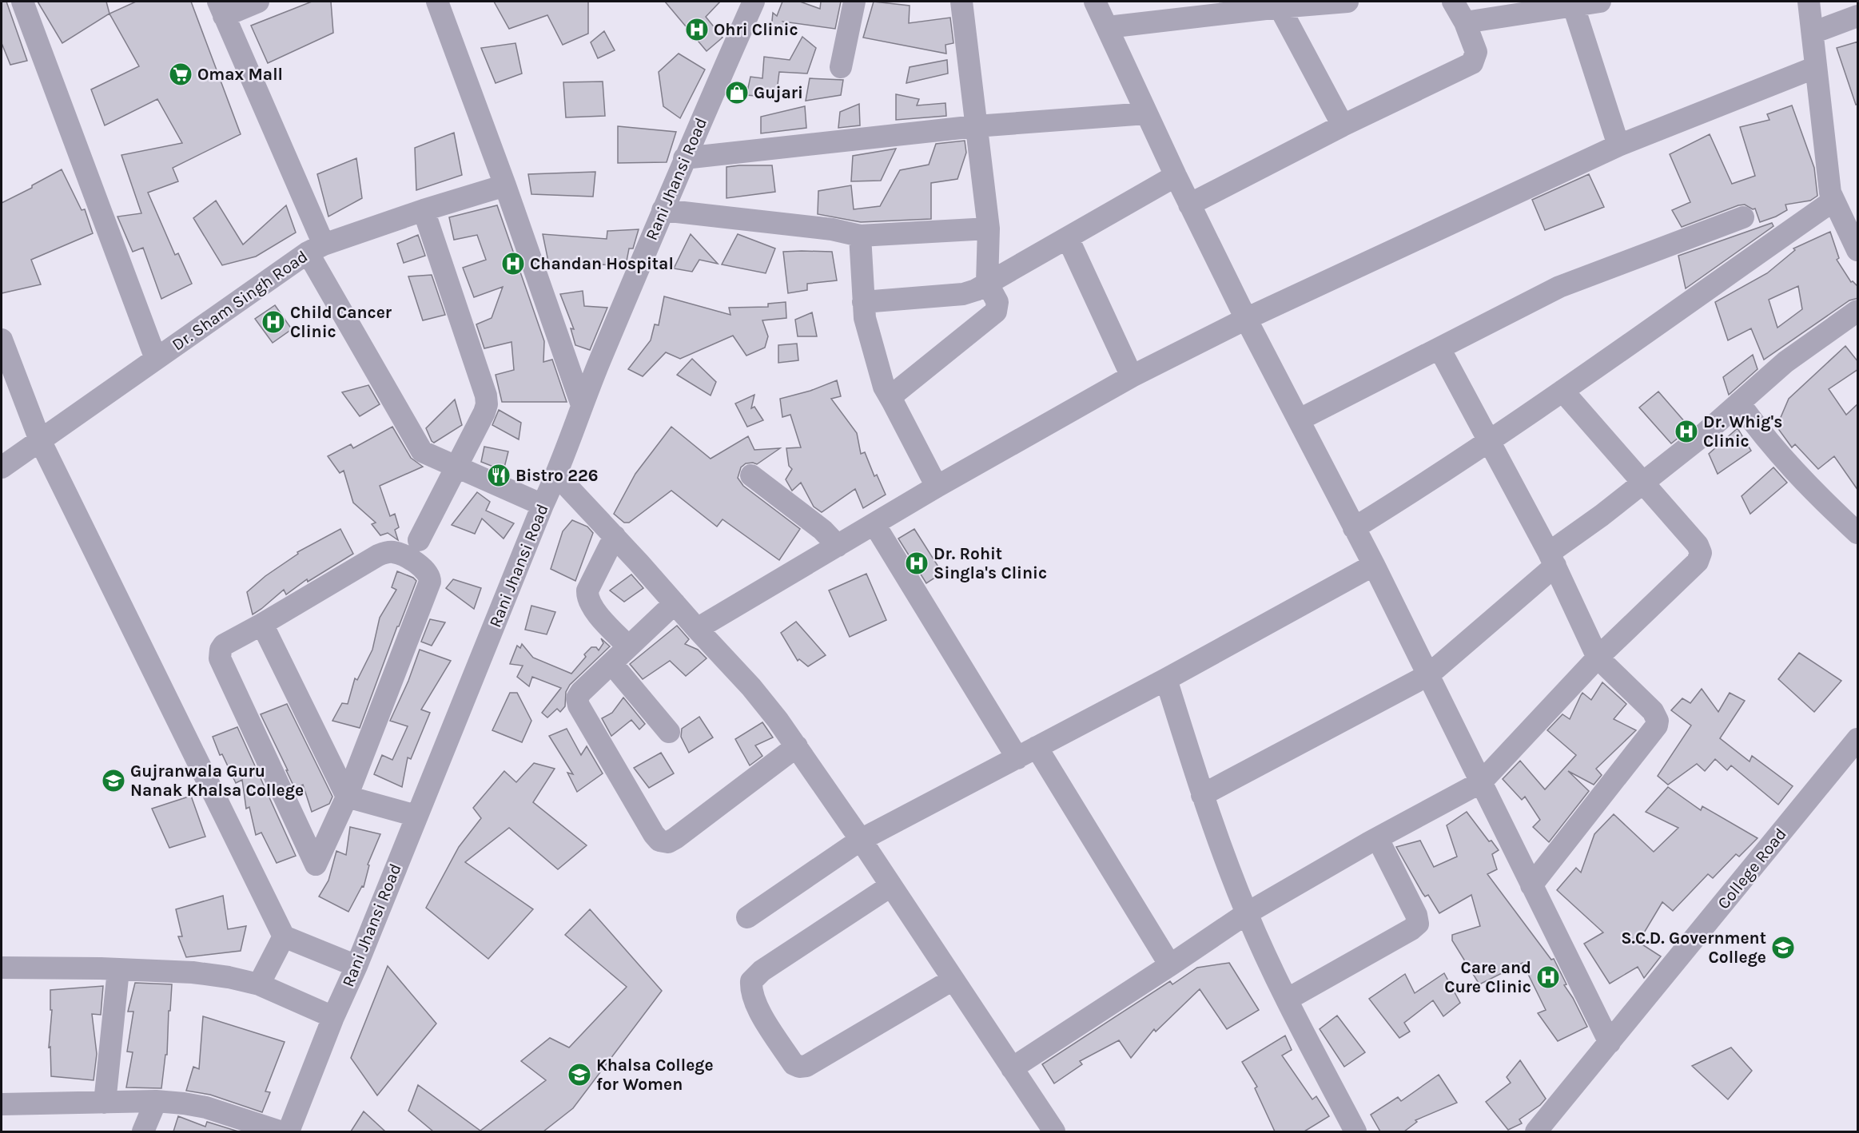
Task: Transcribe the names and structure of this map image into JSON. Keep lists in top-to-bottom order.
{
  "streets": {
    "street": ["Rani Jhansi Road", "Dr. Sham Singh Road", "College Road"]
  },
  "places": {
    "hospital": [
      "Ohri Clinic",
      "Chandan Hospital",
      "Child Cancer Clinic",
      "Dr. Whig's Clinic",
      "Dr. Rohit Singla's Clinic",
      "Care and Cure Clinic"
    ],
    "supermarket": ["Omax Mall"],
    "shop": ["Gujari"],
    "restaurant": ["Bistro 226"],
    "school or university": ["Gujranwala Guru Nanak Khalsa College", "S.C.D. Government College", "Khalsa College for Women"]
  }
}
